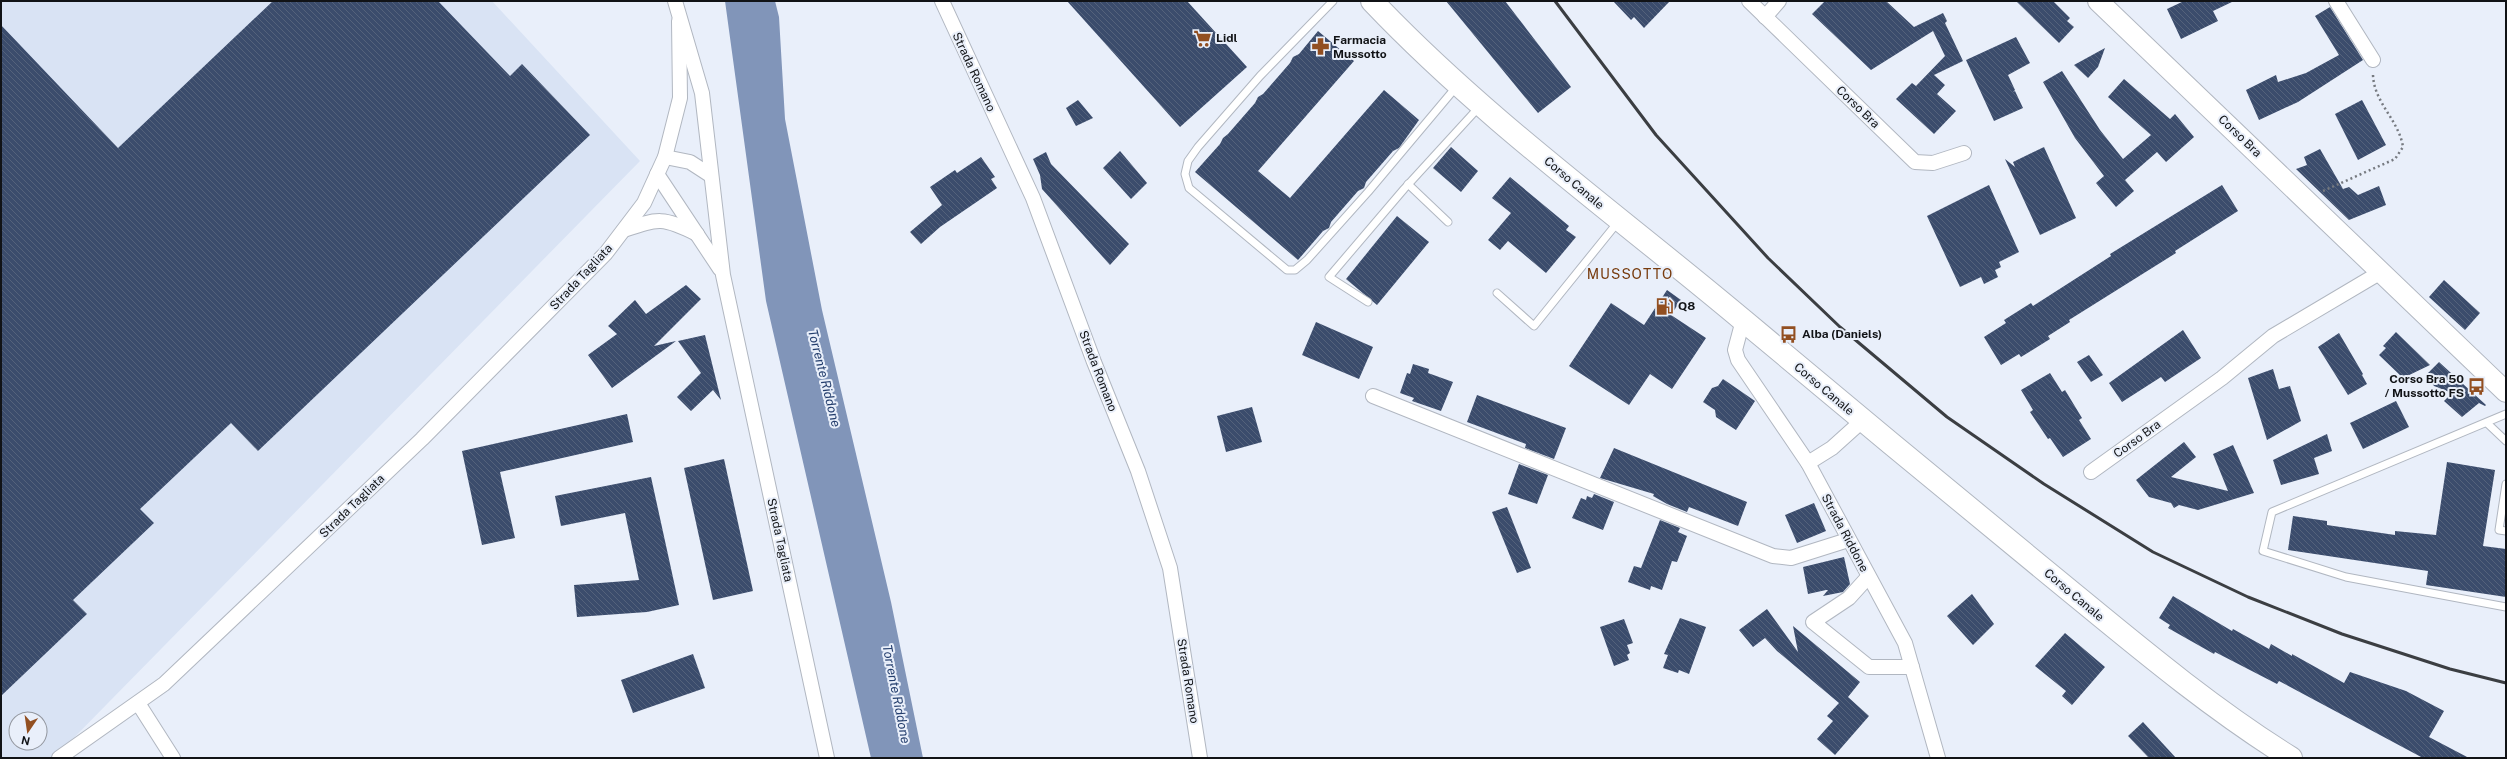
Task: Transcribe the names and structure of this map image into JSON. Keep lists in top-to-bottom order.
{
  "streets": {
    "main road": ["Corso Canale"],
    "street": [
      "Strada Romano",
      "Corso Bra",
      "Strada Tagliata",
      "Strada Riddone"
    ]
  },
  "crossings": [
    ["Corso Canale", "Strada Riddone"]
  ],
  "districts": ["MUSSOTTO"],
  "water": ["Torrente Riddone"],
  "places": {
    "supermarket": ["Lidl"],
    "pharmacy": ["Farmacia Mussotto"],
    "fuel station": ["Q8"],
    "bus stop": ["Alba (Daniels)", "Corso Bra 50 / Mussotto FS"]
  },
  "north": "bottom"
}
